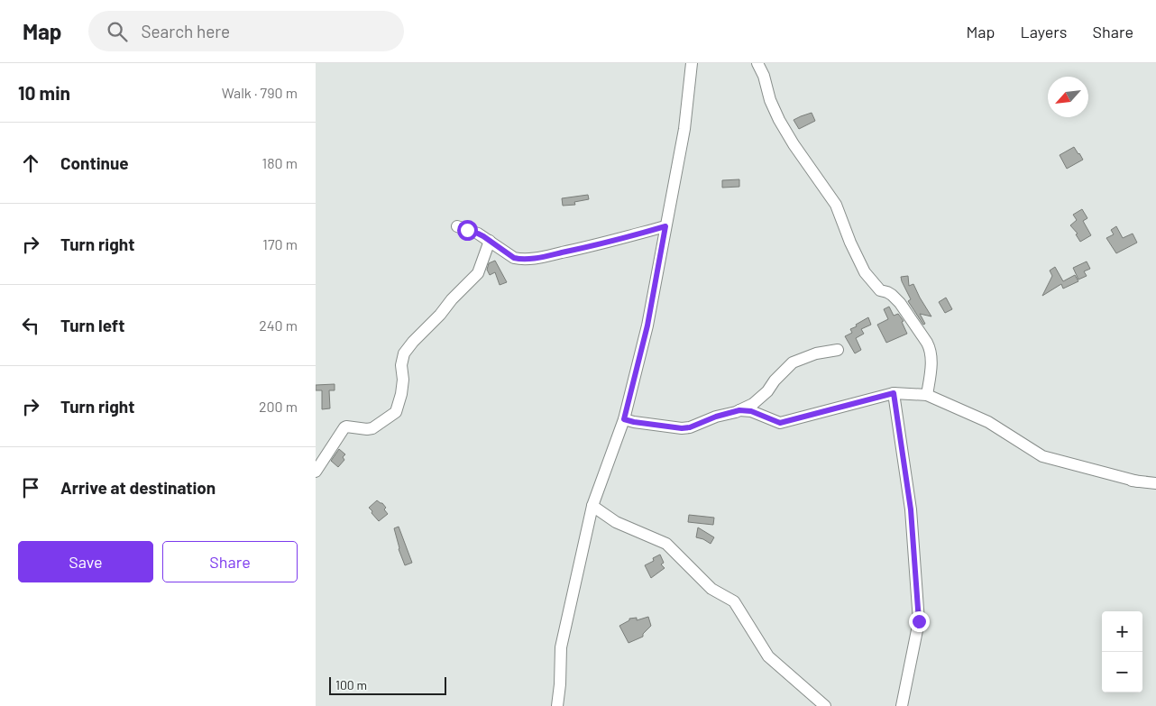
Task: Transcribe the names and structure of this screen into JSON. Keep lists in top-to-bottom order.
{
  "scale_bar": "100 m",
  "north": "bottom left",
  "page": {
    "header": "Map",
    "search": "Search here",
    "nav": ["Map", "Layers", "Share"],
    "heading": ["10 min", "Walk · 790 m"],
    "list": [
      ["Continue", "180 m"],
      ["Turn right", "170 m"],
      ["Turn left", "240 m"],
      ["Turn right", "200 m"],
      "Arrive at destination"
    ],
    "buttons": ["Save", "Share"],
    "map_buttons": ["+", "−"],
    "scale": "100 m"
  }
}
